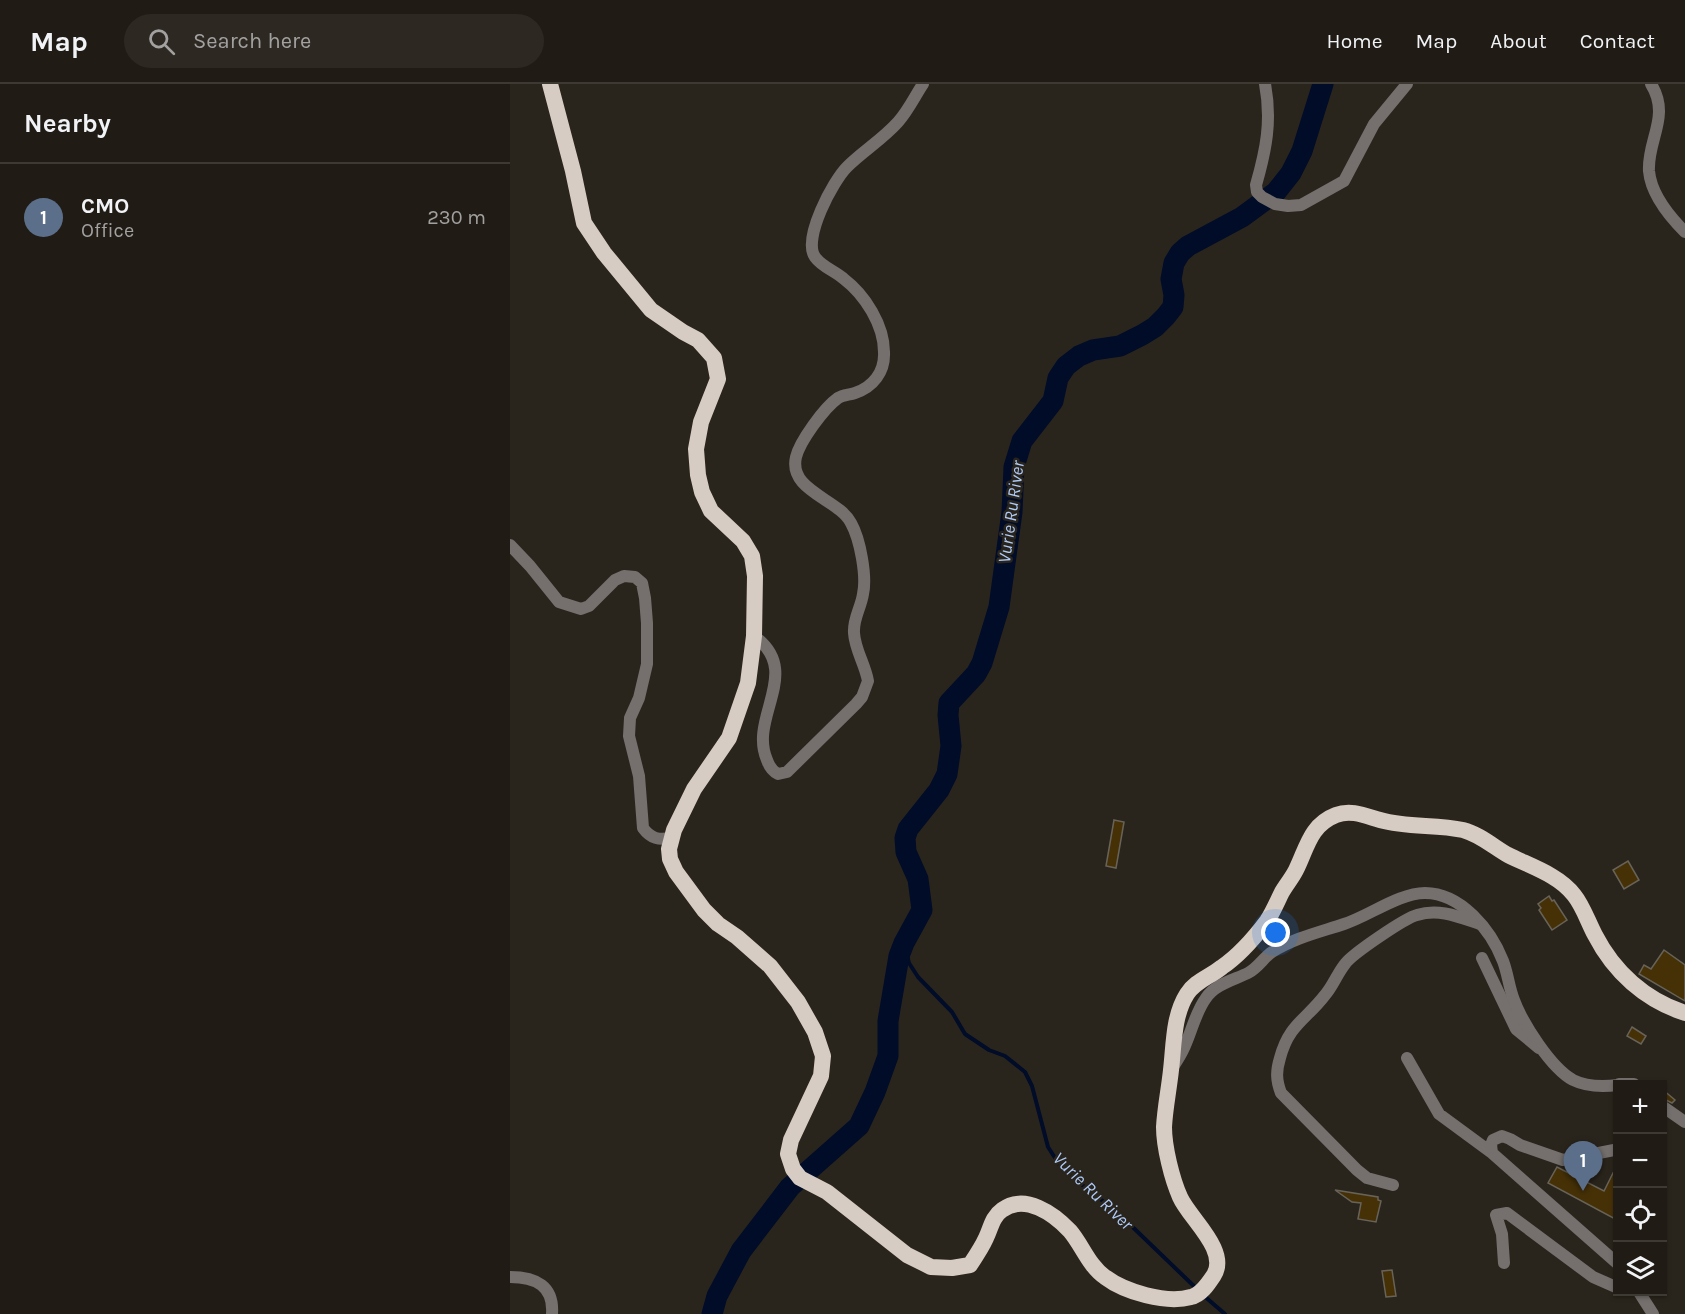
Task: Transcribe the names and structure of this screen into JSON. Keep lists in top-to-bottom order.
{
  "water": ["Vurie Ru River"],
  "page": {
    "header": "Map",
    "search": "Search here",
    "nav": [
      "Home",
      "Map",
      "About",
      "Contact"
    ],
    "heading": "Nearby",
    "list": [
      {
        "mark": "1",
        "name": "CMO",
        "note": "Office",
        "value": "230 m"
      }
    ],
    "map_buttons": ["+", "−"],
    "pins": "1"
  }
}
